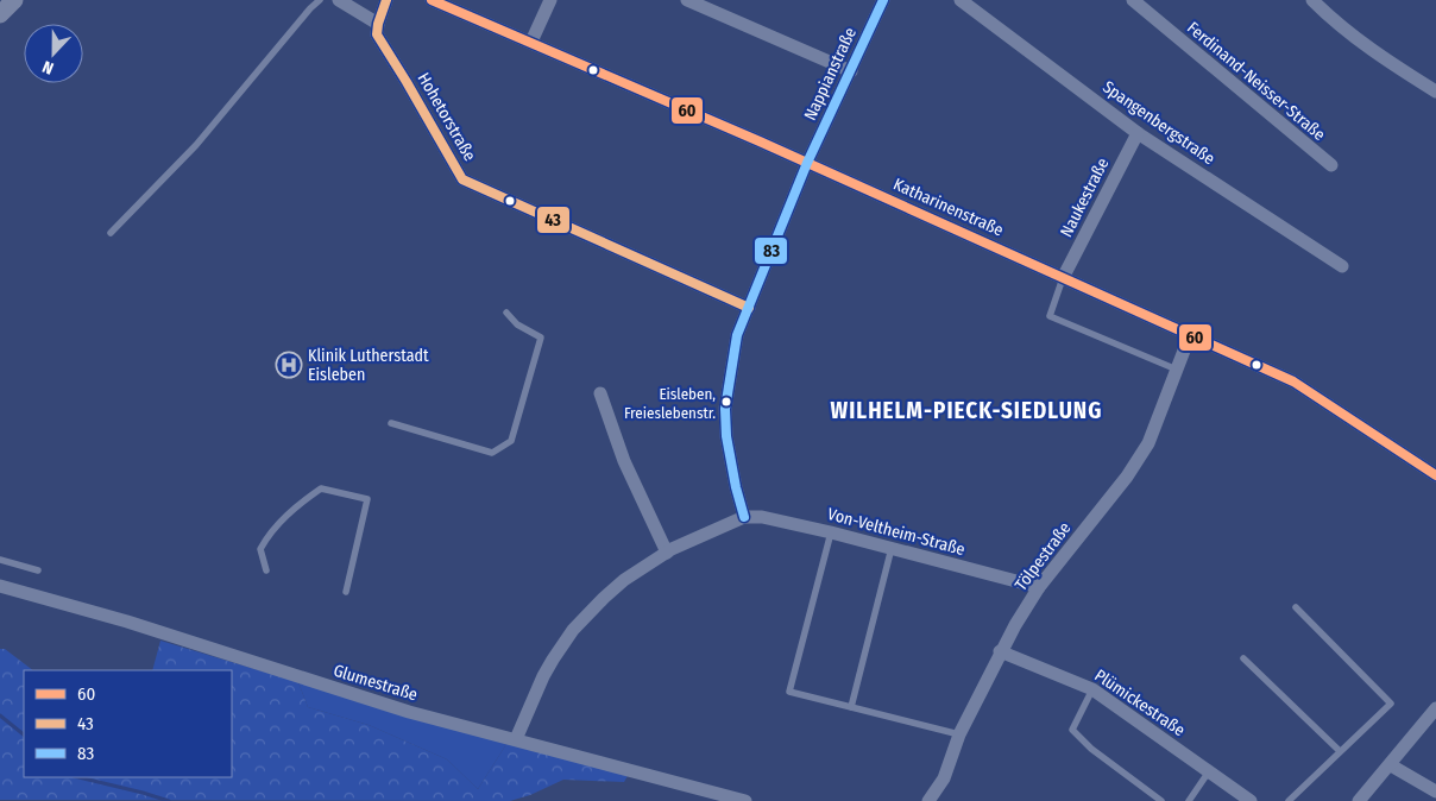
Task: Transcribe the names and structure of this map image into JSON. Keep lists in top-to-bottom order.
{
  "streets": {
    "street": [
      "Nappianstraße",
      "Ferdinand-Neisser-Straße",
      "Hohetorstraße",
      "Spangenbergstraße",
      "Naukestraße",
      "Katharinenstraße",
      "Von-Veltheim-Straße",
      "Tölpestraße",
      "Glumestraße",
      "Plümickestraße"
    ]
  },
  "crossings": [
    ["Nappianstraße", "Hohetorstraße"],
    ["Nappianstraße", "Katharinenstraße"],
    ["Nappianstraße", "Von-Veltheim-Straße"],
    ["Spangenbergstraße", "Naukestraße"],
    ["Naukestraße", "Katharinenstraße"],
    ["Katharinenstraße", "Tölpestraße"],
    ["Von-Veltheim-Straße", "Tölpestraße"],
    ["Tölpestraße", "Plümickestraße"]
  ],
  "districts": ["WILHELM-PIECK-SIEDLUNG"],
  "places": {
    "hospital": ["Klinik Lutherstadt Eisleben"],
    "other": ["Eisleben, Freieslebenstr."]
  },
  "lines": ["transit line 60", "transit line 43", "transit line 83"],
  "legend": ["60", "43", "83"],
  "north": "bottom"
}
